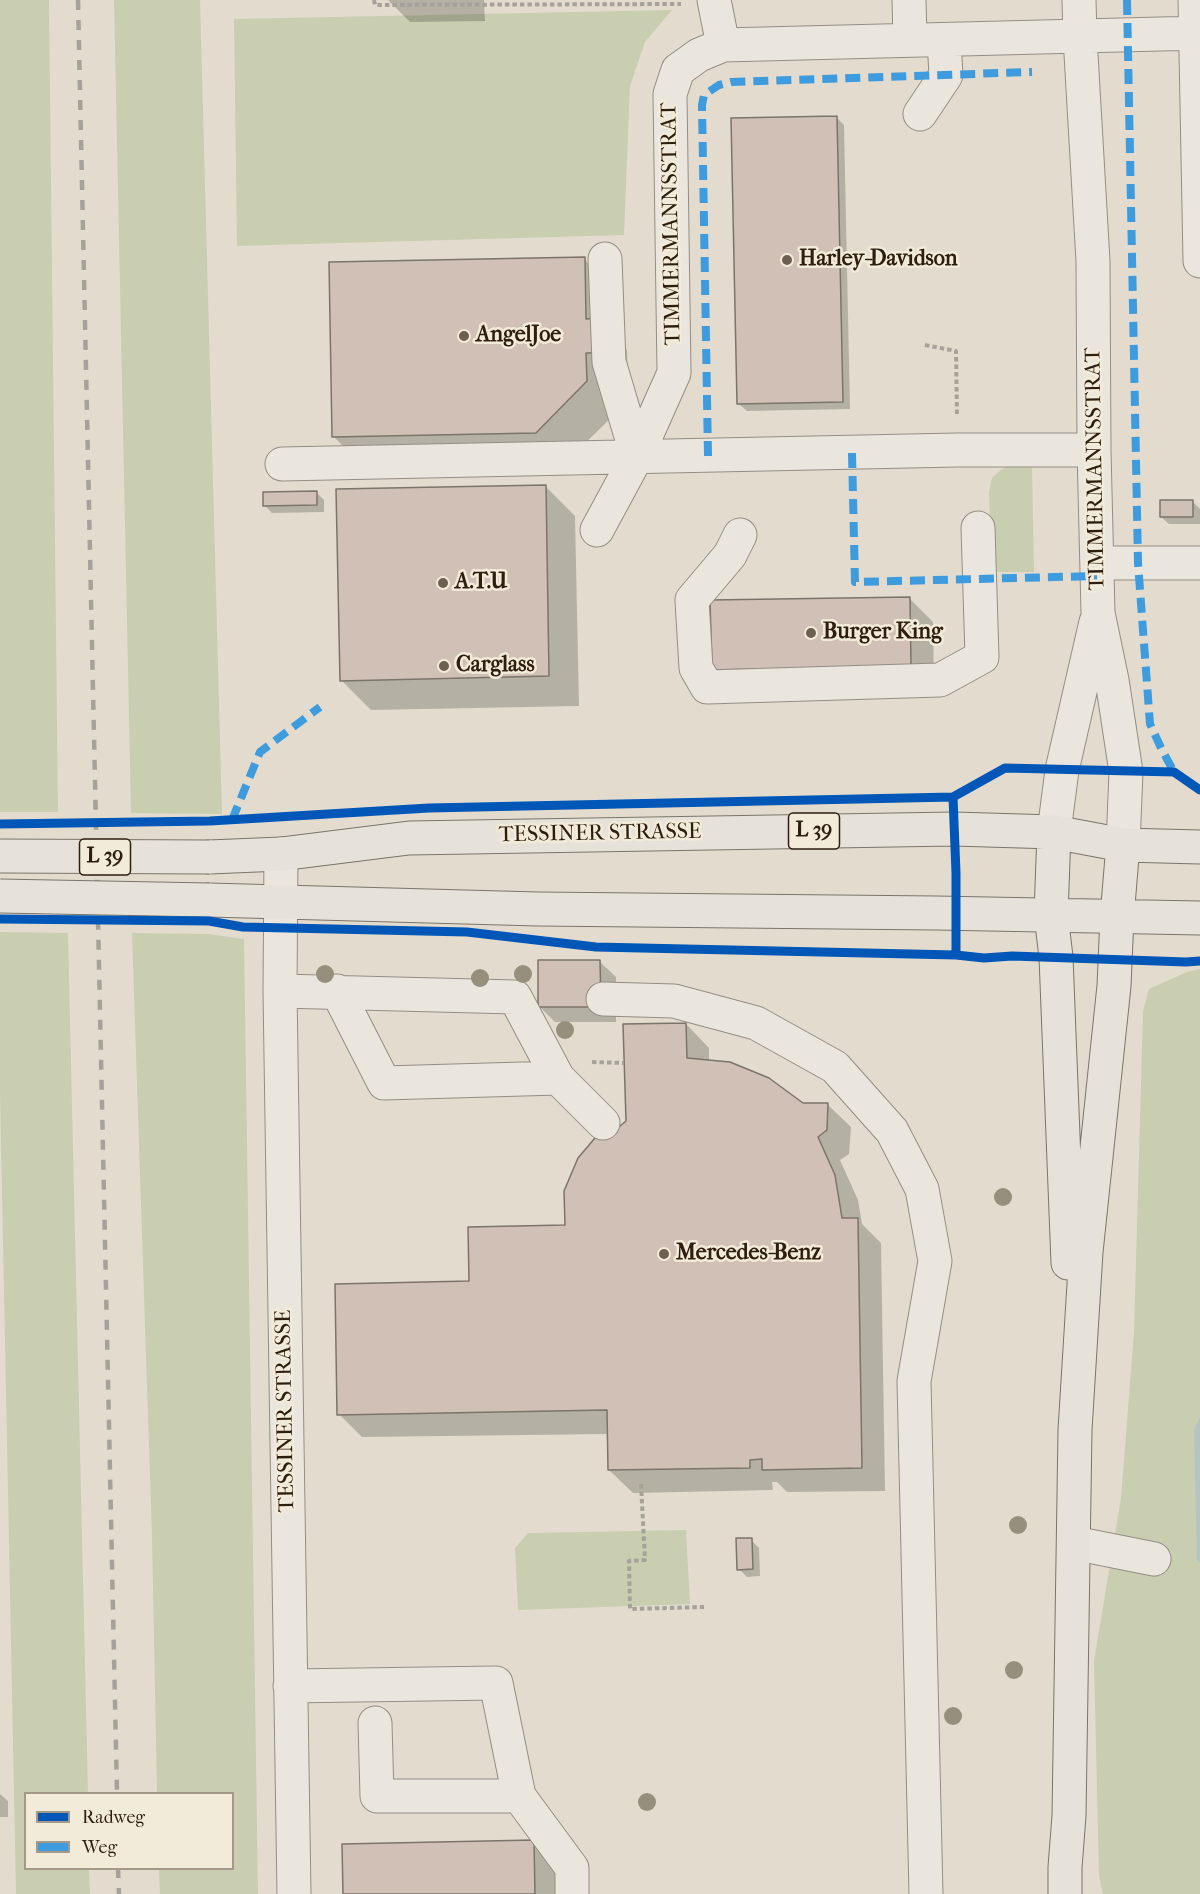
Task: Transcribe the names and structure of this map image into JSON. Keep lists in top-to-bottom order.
{
  "streets": {
    "main road": ["TIMMERMANNSSTRAT", "L 39", "TESSINER STRASSE"]
  },
  "crossings": [
    ["TIMMERMANNSSTRAT", "L 39"],
    ["TIMMERMANNSSTRAT", "TESSINER STRASSE"],
    ["L 39", "TESSINER STRASSE"]
  ],
  "places": [
    "Harley-Davidson",
    "AngelJoe",
    "A.T.U",
    "Burger King",
    "Carglass",
    "Mercedes-Benz"
  ],
  "legend": ["Radweg", "Weg"]
}
